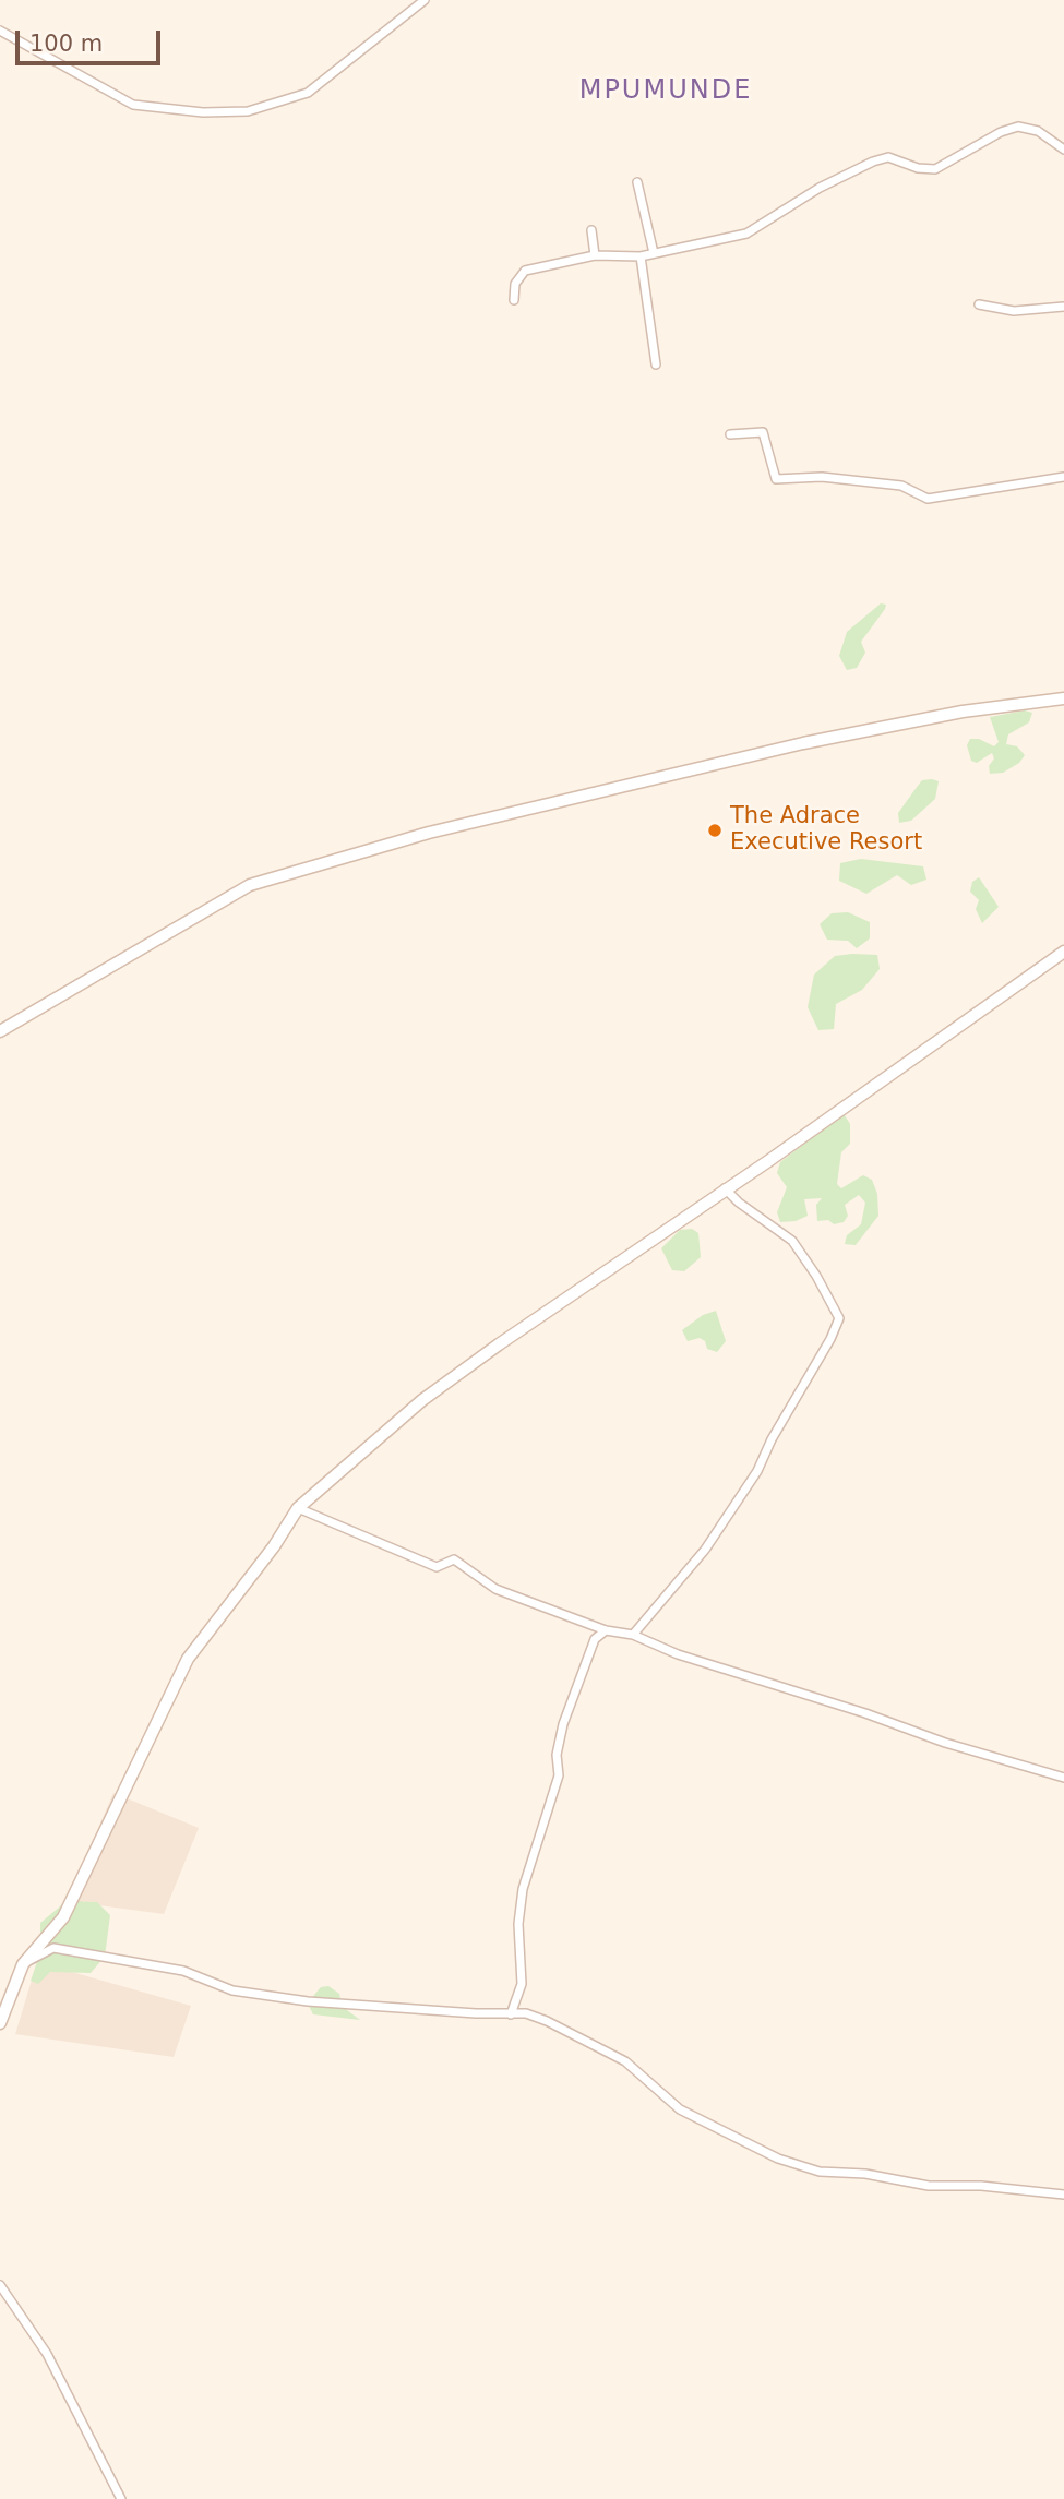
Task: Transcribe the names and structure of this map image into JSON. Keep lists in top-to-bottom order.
{
  "districts": ["MPUMUNDE"],
  "places": ["The Adrace Executive Resort"],
  "scale_bar": "100 m"
}
